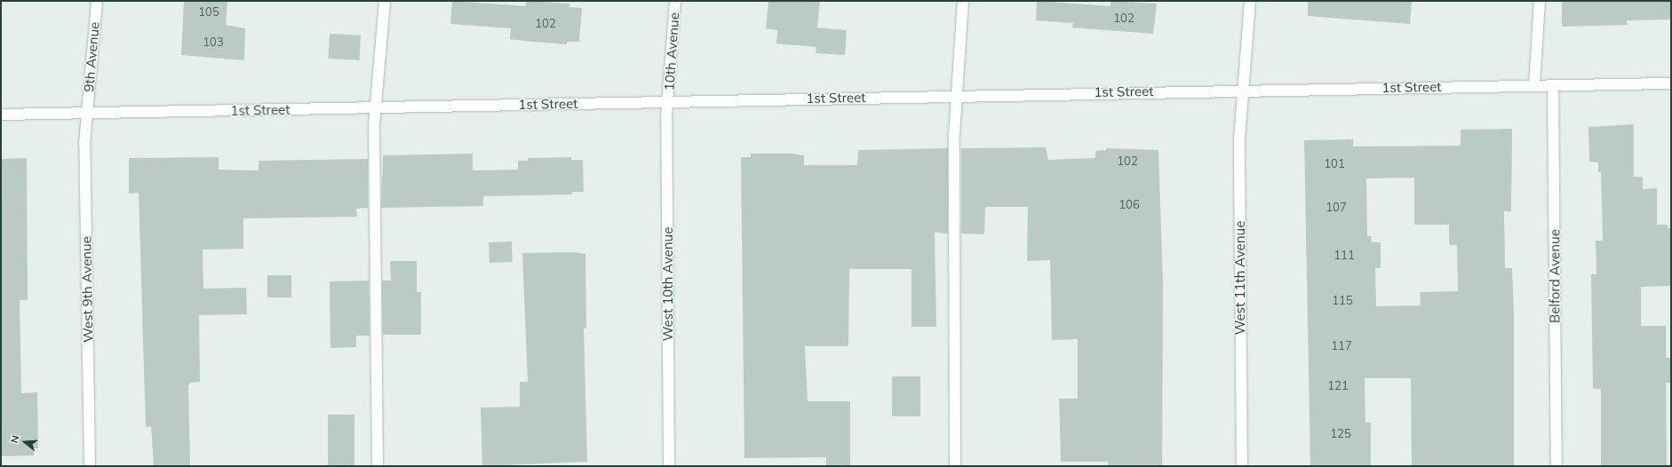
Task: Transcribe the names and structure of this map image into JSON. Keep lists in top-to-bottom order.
{
  "streets": {
    "street": [
      "10th Avenue",
      "9th Avenue",
      "1st Street",
      "Belford Avenue",
      "West 11th Avenue",
      "West 10th Avenue",
      "West 9th Avenue"
    ]
  },
  "crossings": [
    ["10th Avenue", "1st Street"],
    ["10th Avenue", "West 10th Avenue"],
    ["9th Avenue", "1st Street"],
    ["9th Avenue", "West 9th Avenue"],
    ["1st Street", "Belford Avenue"],
    ["1st Street", "West 11th Avenue"],
    ["1st Street", "West 10th Avenue"],
    ["1st Street", "West 9th Avenue"]
  ],
  "house_numbers": [
    "105",
    "102",
    "102",
    "103",
    "102",
    "101",
    "106",
    "107",
    "111",
    "115",
    "117",
    "121",
    "125"
  ],
  "north": "left"
}
